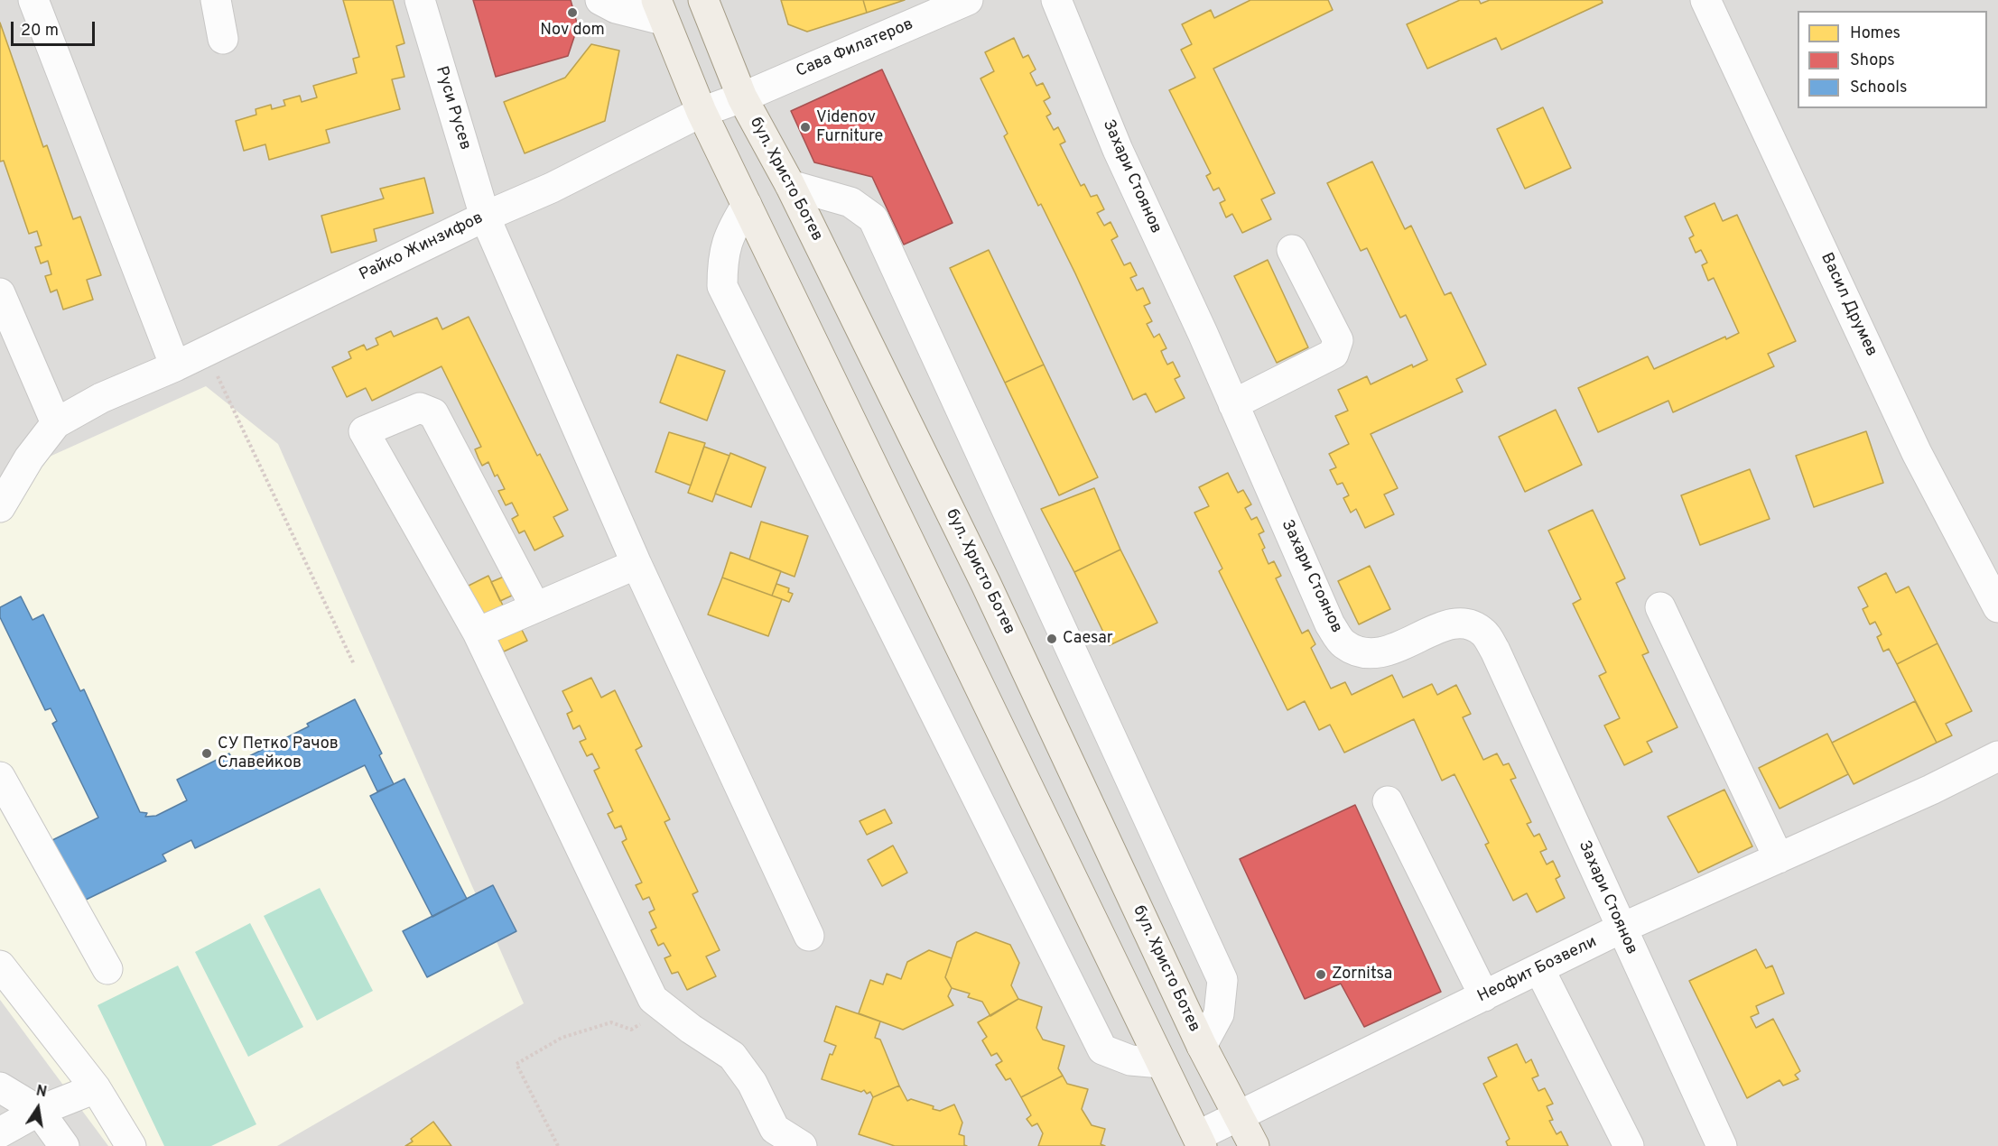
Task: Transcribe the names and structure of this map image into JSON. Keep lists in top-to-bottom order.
{
  "streets": {
    "main road": ["бул. Христо Ботев"],
    "street": [
      "Сава Филатеров",
      "Руси Русев",
      "Захари Стоянов",
      "Райко Жинзифов",
      "Васил Друмев",
      "Неофит Бозвели"
    ]
  },
  "crossings": [
    ["Сава Филатеров", "бул. Христо Ботев"],
    ["Сава Филатеров", "Райко Жинзифов"],
    ["Руси Русев", "Райко Жинзифов"],
    ["Захари Стоянов", "Неофит Бозвели"],
    ["бул. Христо Ботев", "Райко Жинзифов"],
    ["бул. Христо Ботев", "Неофит Бозвели"]
  ],
  "places": [
    "Nov dom",
    "Videnov Furniture",
    "Caesar",
    "СУ Петко Рачов Славейков",
    "Zornitsa"
  ],
  "legend": ["Homes", "Shops", "Schools"],
  "scale_bar": "20 m",
  "north": "top"
}
